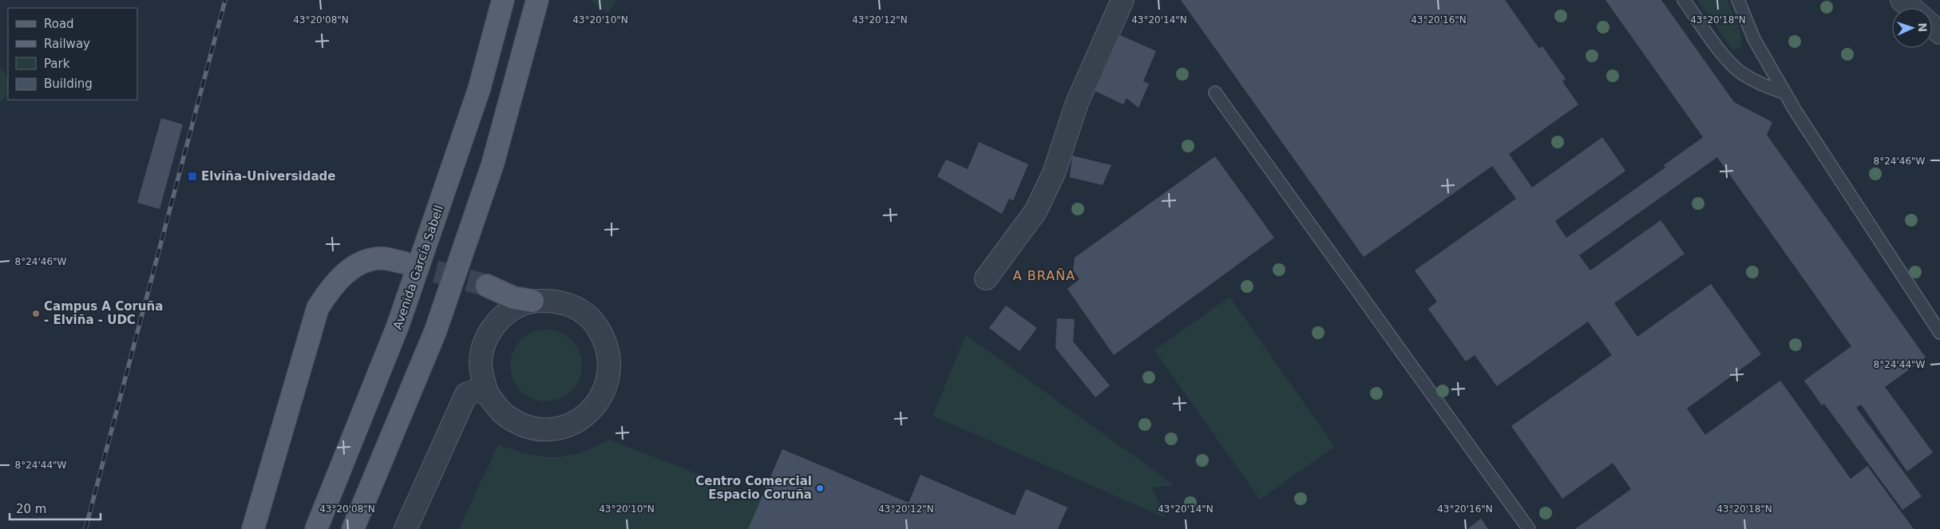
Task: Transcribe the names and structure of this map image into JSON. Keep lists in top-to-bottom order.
{
  "streets": {
    "main road": ["Avenida García Sabell"]
  },
  "districts": ["A BRAÑA"],
  "places": {
    "transit": ["Elviña-Universidade"],
    "other": ["Campus A Coruña - Elviña - UDC", "Centro Comercial Espacio Coruña"]
  },
  "legend": [
    "Road",
    "Railway",
    "Park",
    "Building"
  ],
  "scale_bar": "20 m",
  "north": "right",
  "coordinates": [
    "43°20'08\"N",
    "43°20'10\"N",
    "43°20'12\"N",
    "43°20'14\"N",
    "43°20'16\"N",
    "43°20'18\"N",
    "8°24'46\"W",
    "8°24'44\"W"
  ]
}
